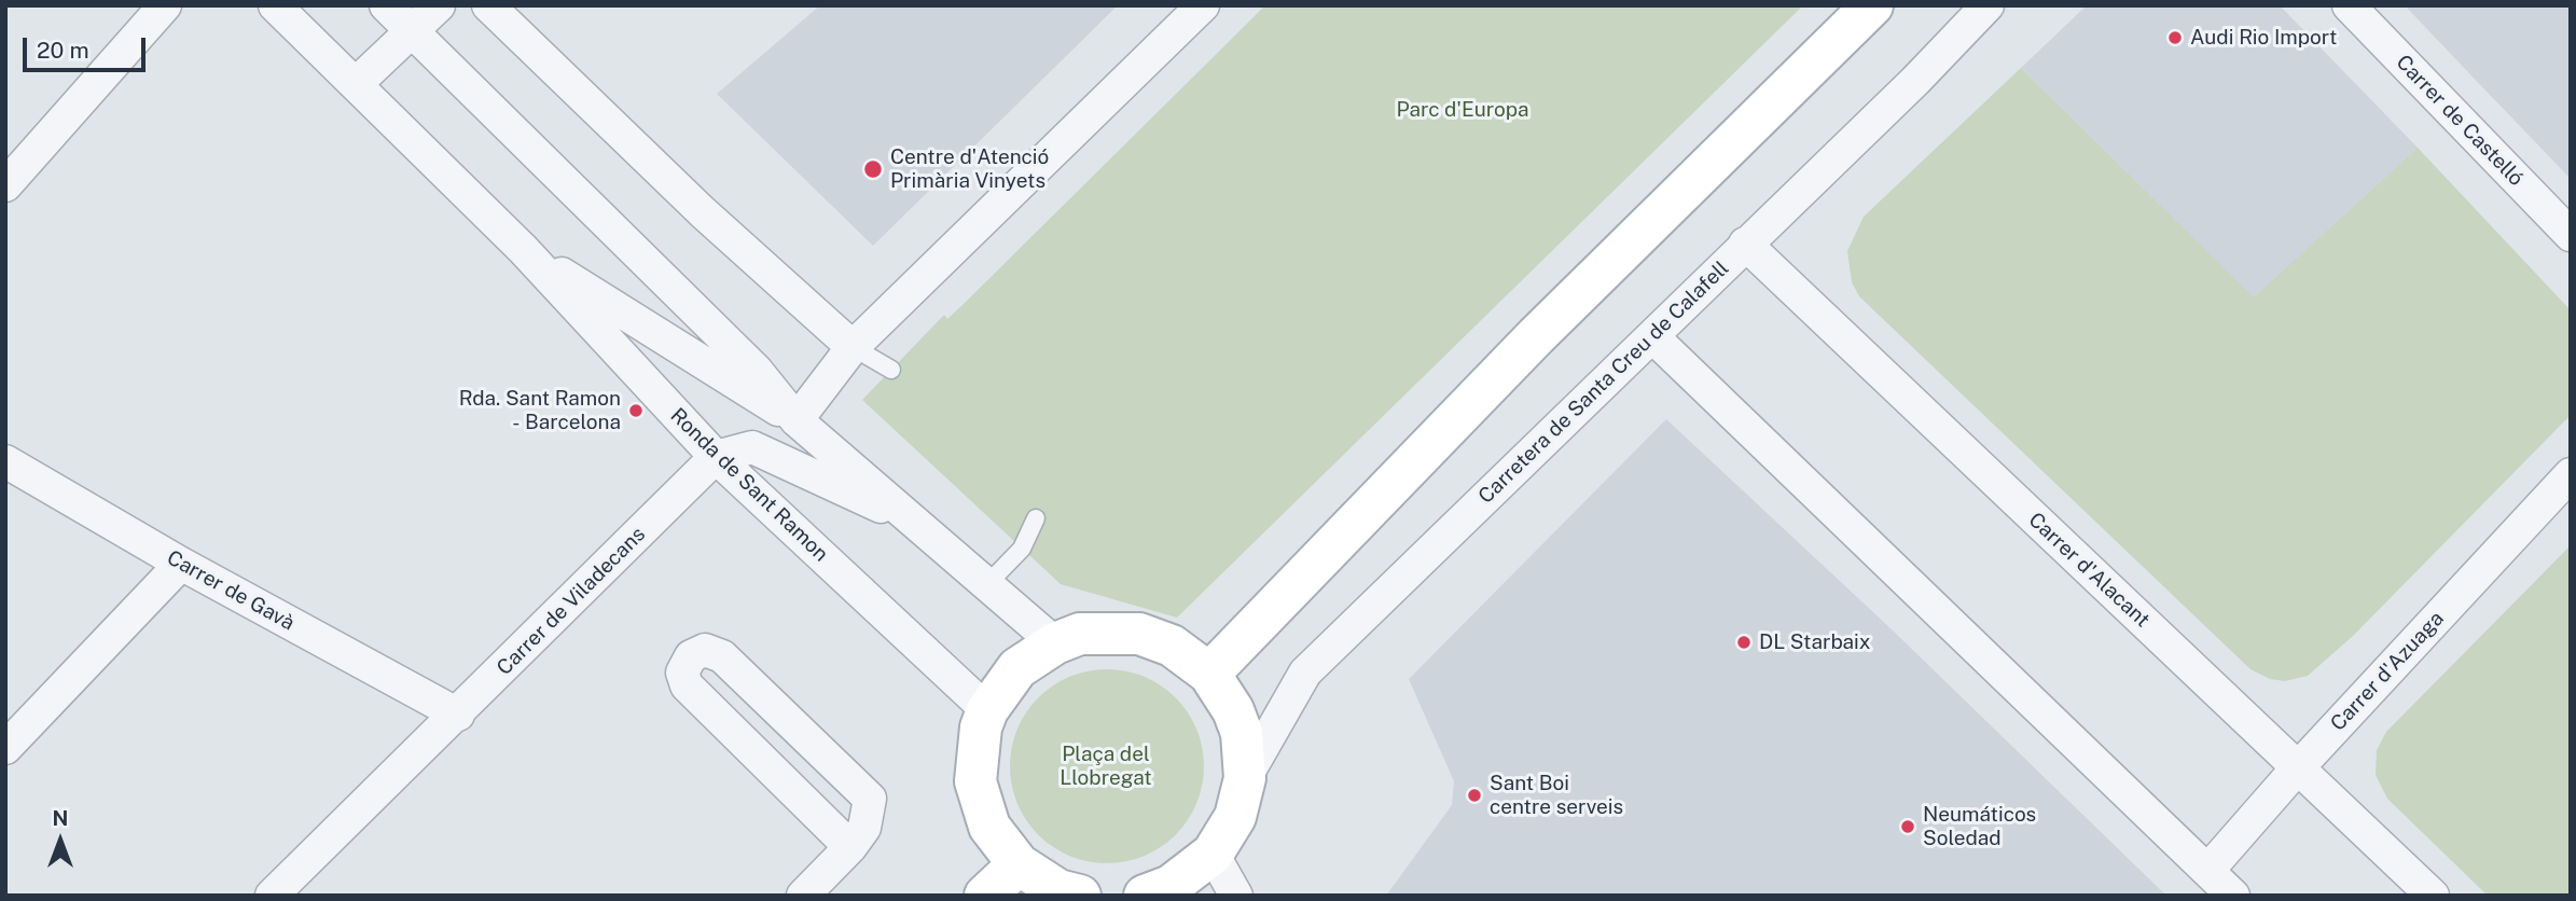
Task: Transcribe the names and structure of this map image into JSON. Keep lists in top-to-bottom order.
{
  "streets": {
    "street": [
      "Carrer de Castelló",
      "Carretera de Santa Creu de Calafell",
      "Ronda de Sant Ramon",
      "Carrer d'Alacant",
      "Carrer de Gavà",
      "Carrer de Viladecans",
      "Carrer d'Azuaga"
    ]
  },
  "crossings": [
    ["Carretera de Santa Creu de Calafell", "Carrer d'Alacant"],
    ["Ronda de Sant Ramon", "Carrer de Viladecans"],
    ["Carrer d'Alacant", "Carrer d'Azuaga"],
    ["Carrer de Gavà", "Carrer de Viladecans"]
  ],
  "parks": ["Parc d'Europa", "Plaça del Llobregat"],
  "places": [
    "Audi Rio Import",
    "Centre d'Atenció Primària Vinyets",
    "Rda. Sant Ramon - Barcelona",
    "DL Starbaix",
    "Sant Boi centre serveis",
    "Neumáticos Soledad"
  ],
  "scale_bar": "20 m",
  "north": "top"
}
